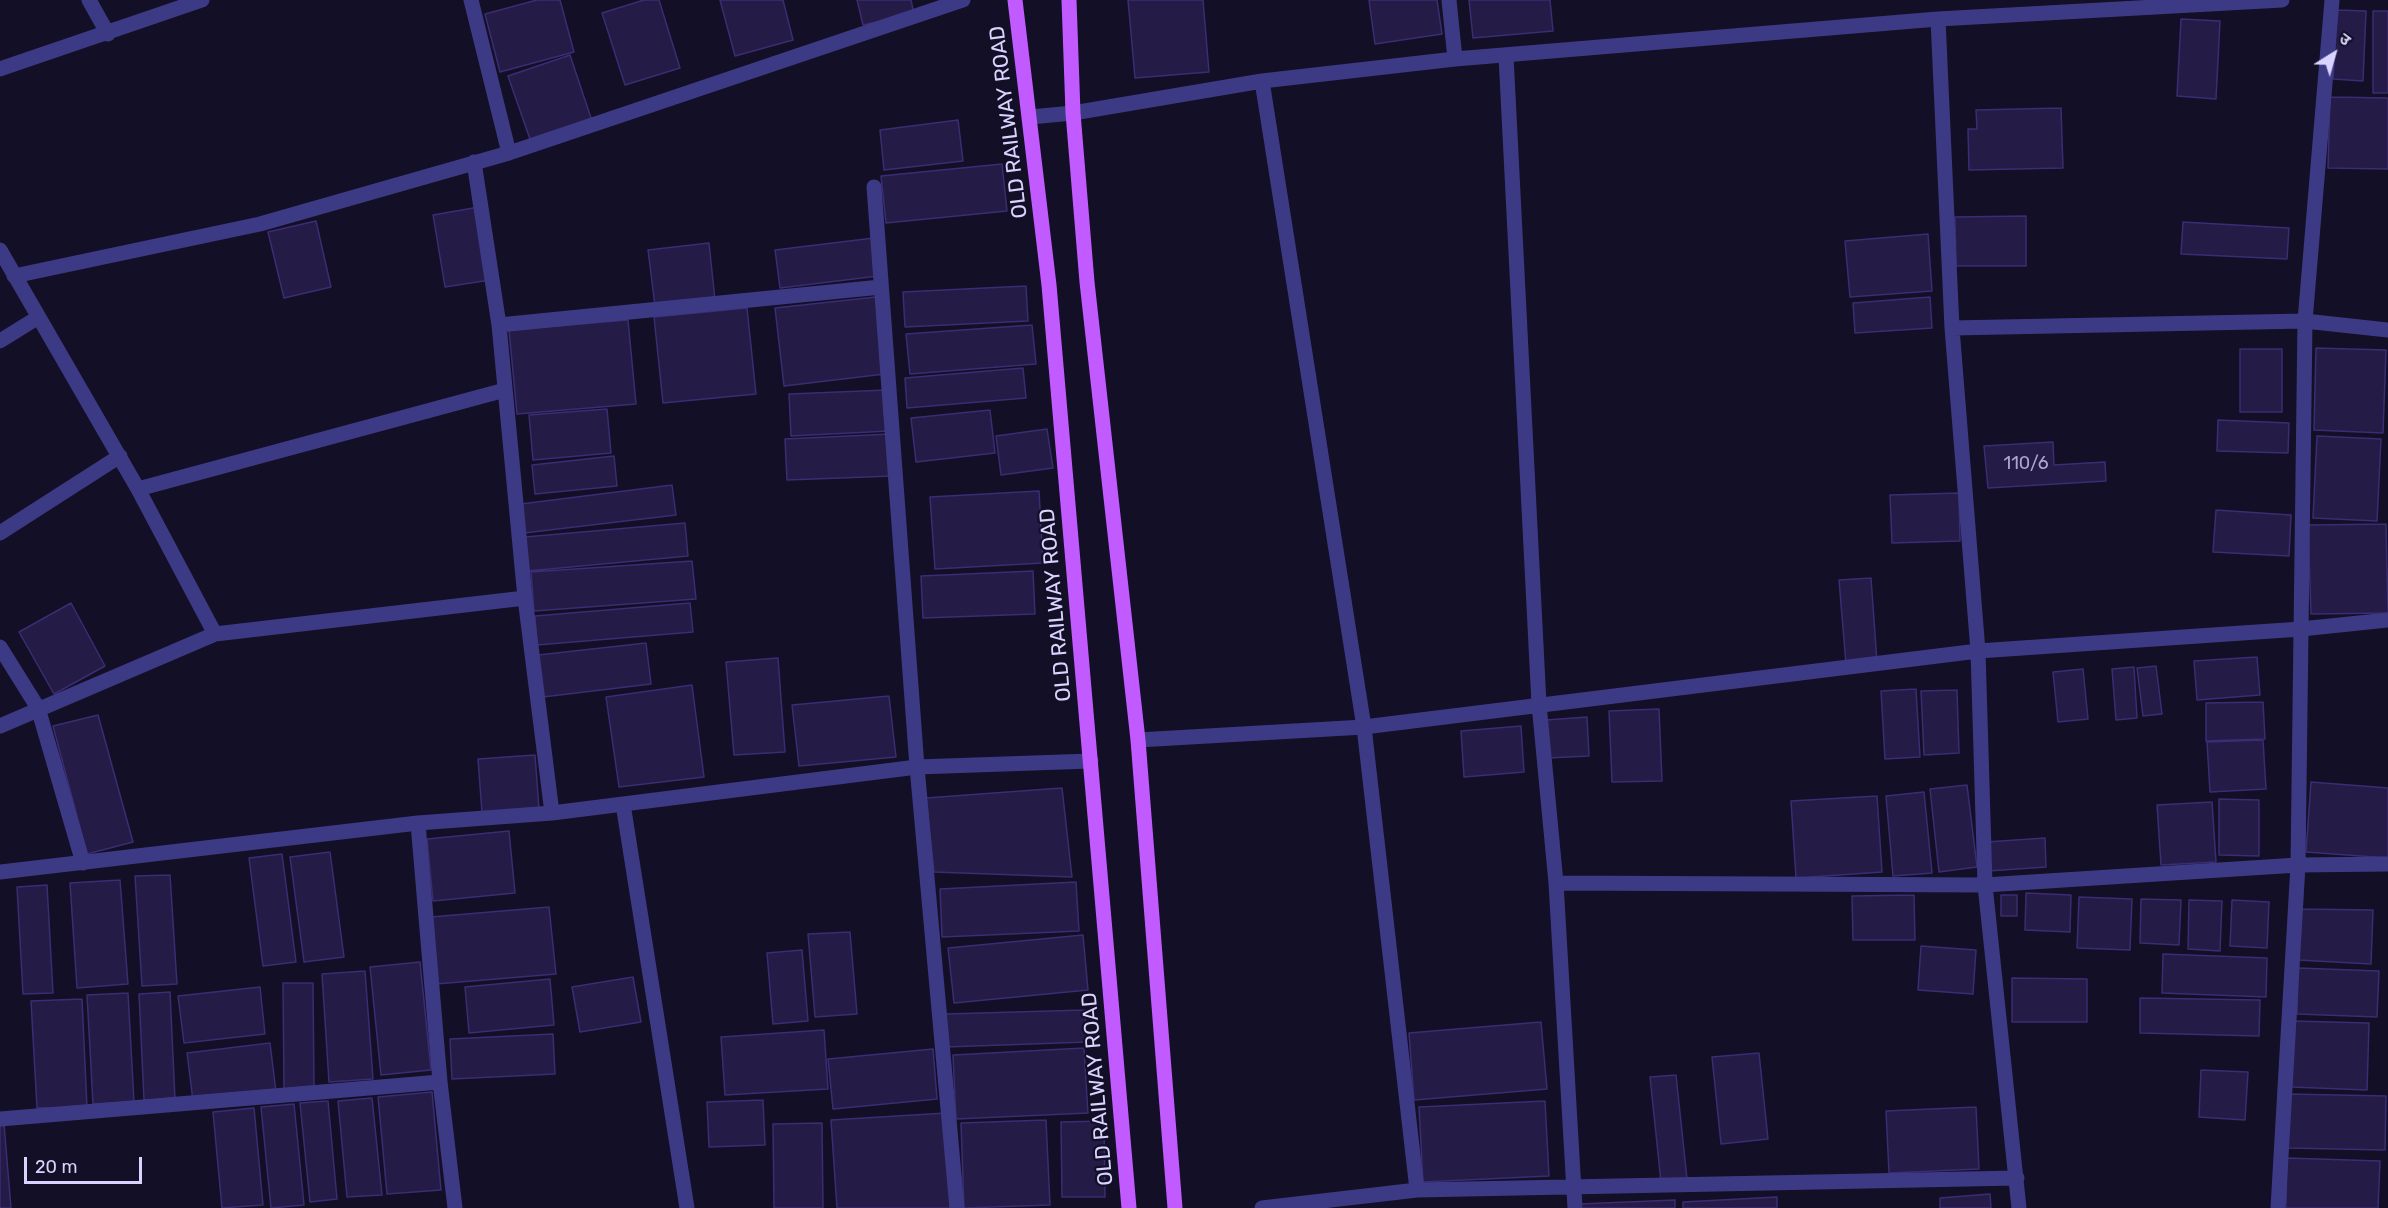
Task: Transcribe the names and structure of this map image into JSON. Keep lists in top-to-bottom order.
{
  "streets": {
    "main road": ["OLD RAILWAY ROAD"]
  },
  "house_numbers": ["110/6"],
  "scale_bar": "20 m",
  "north": "top right"
}
